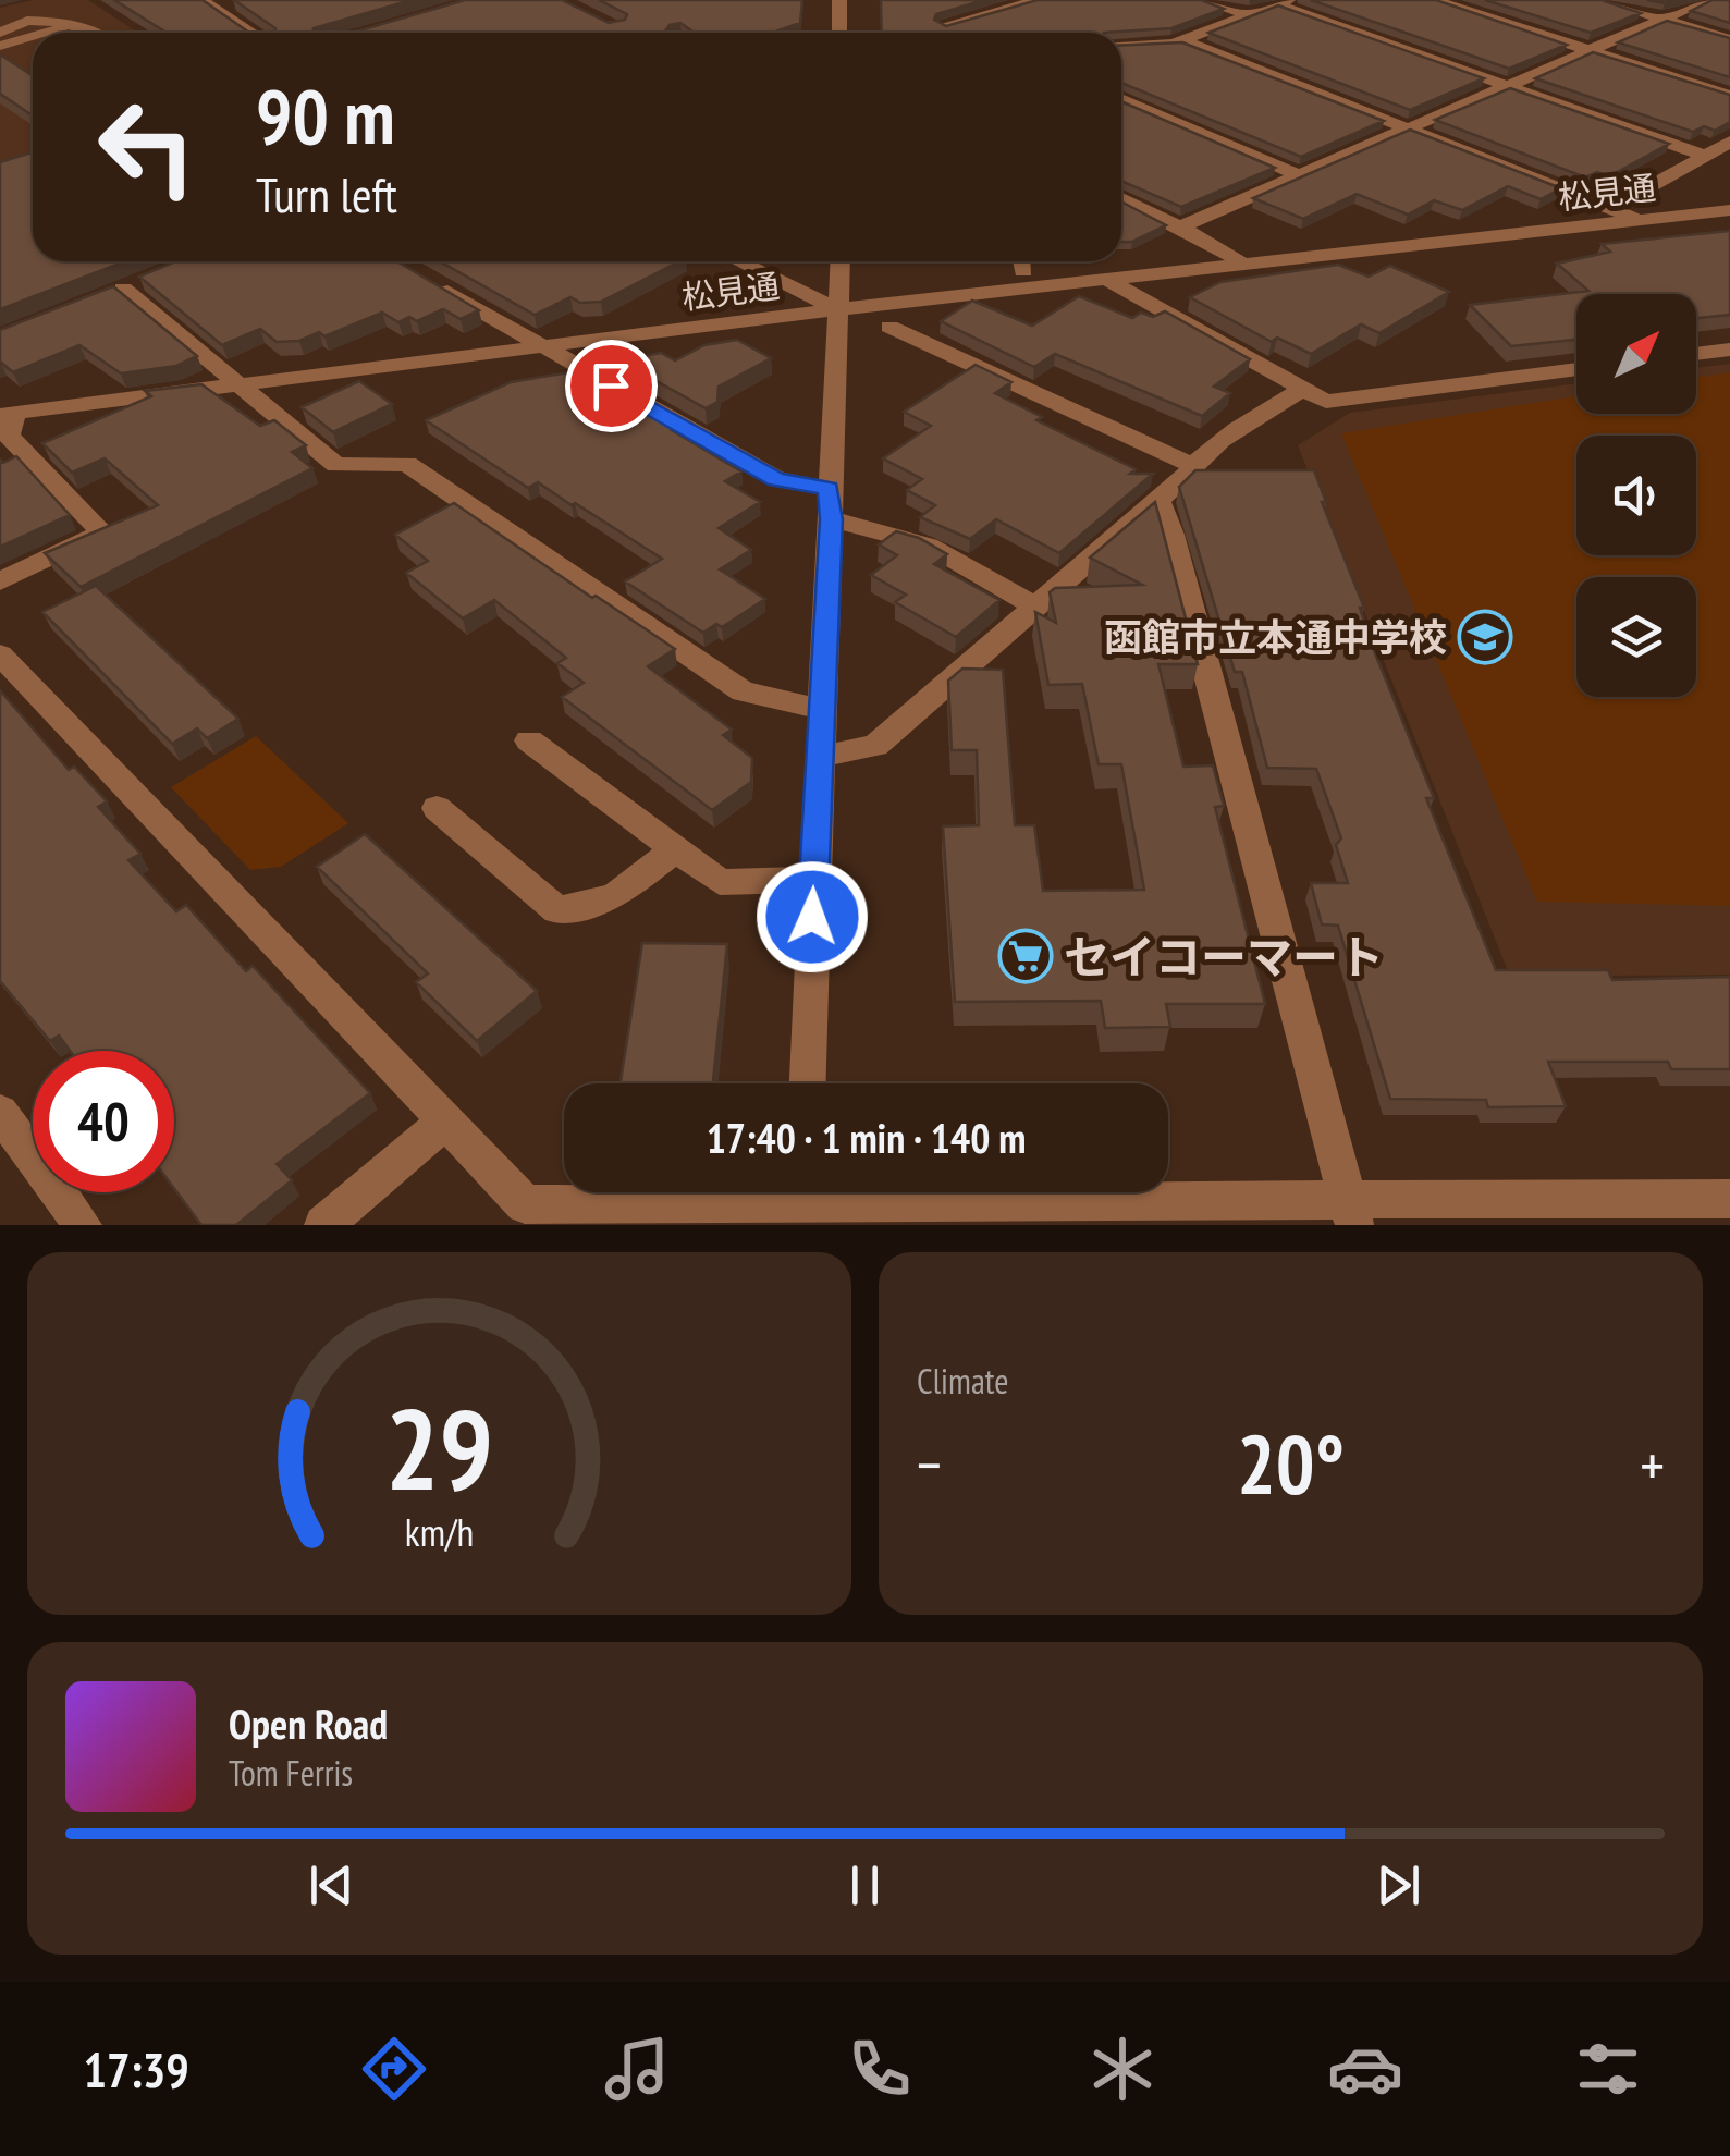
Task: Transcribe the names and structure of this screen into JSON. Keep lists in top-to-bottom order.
{
  "streets": {
    "street": ["松見通"]
  },
  "places": {
    "school or university": ["函館市立本通中学校"],
    "supermarket": ["セイコーマート"]
  },
  "north": "top right",
  "page": {
    "turn": ["90 m", "Turn left"],
    "limit": "40",
    "trip": "17:40 · 1 min · 140 m",
    "tile": "Climate",
    "heat": ["−", "20°", "+"],
    "song": ["Open Road", "Tom Ferris"],
    "tabs": "17:39",
    "gauge": ["29", "km/h"]
  }
}
